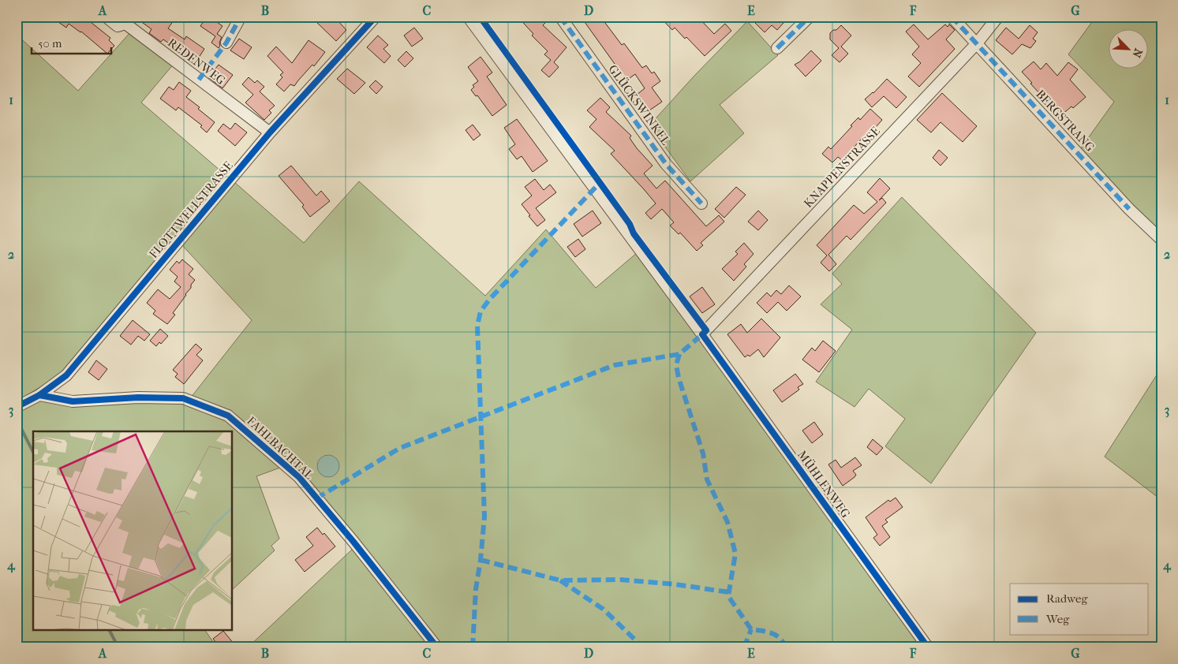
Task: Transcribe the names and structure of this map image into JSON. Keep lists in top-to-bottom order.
{
  "streets": {
    "street": [
      "REDENWEG",
      "GLÜCKSWINKEL",
      "BERGSTRANG",
      "KNAPPENSTRASSE",
      "FLOTTWELLSTRASSE",
      "FAHLBACHTAL",
      "MÜHLENWEG"
    ]
  },
  "crossings": [
    ["REDENWEG", "FLOTTWELLSTRASSE"],
    ["BERGSTRANG", "KNAPPENSTRASSE"],
    ["KNAPPENSTRASSE", "MÜHLENWEG"],
    ["FLOTTWELLSTRASSE", "FAHLBACHTAL"]
  ],
  "legend": ["Radweg", "Weg"],
  "scale_bar": "50 m",
  "north": "bottom right",
  "grid": {
    "columns": [
      "A",
      "B",
      "C",
      "D",
      "E",
      "F",
      "G"
    ],
    "rows": [
      "1",
      "2",
      "3",
      "4"
    ]
  }
}
